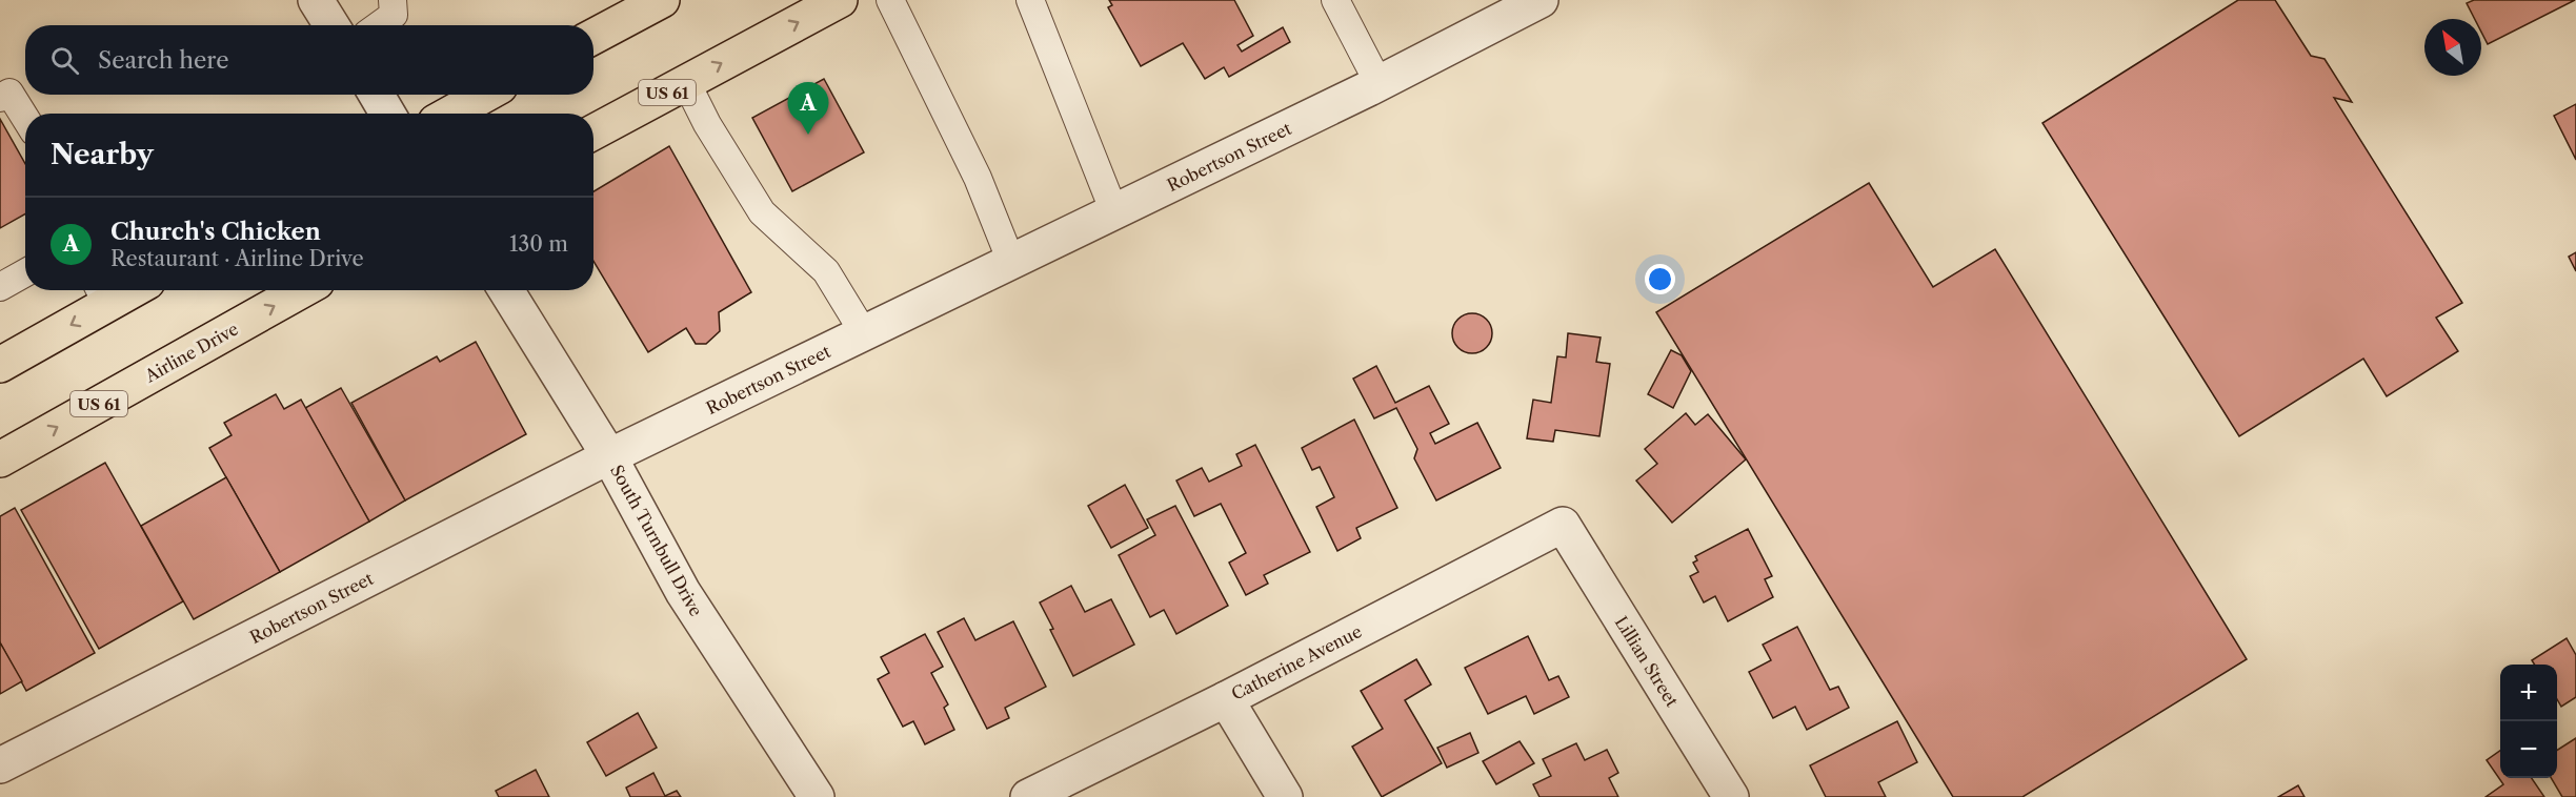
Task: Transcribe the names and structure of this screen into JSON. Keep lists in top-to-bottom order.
{
  "streets": {
    "highway": ["US 61", "Airline Drive"],
    "street": [
      "Robertson Street",
      "South Turnbull Drive",
      "Lillian Street",
      "Catherine Avenue"
    ]
  },
  "crossings": [
    ["Robertson Street", "South Turnbull Drive"],
    ["Lillian Street", "Catherine Avenue"]
  ],
  "north": "top left",
  "page": {
    "search": "Search here",
    "pins": "A",
    "heading": "Nearby",
    "list": [
      {
        "mark": "A",
        "name": "Church's Chicken",
        "note": "Restaurant · Airline Drive",
        "value": "130 m"
      }
    ],
    "map_buttons": ["+", "−"]
  }
}
